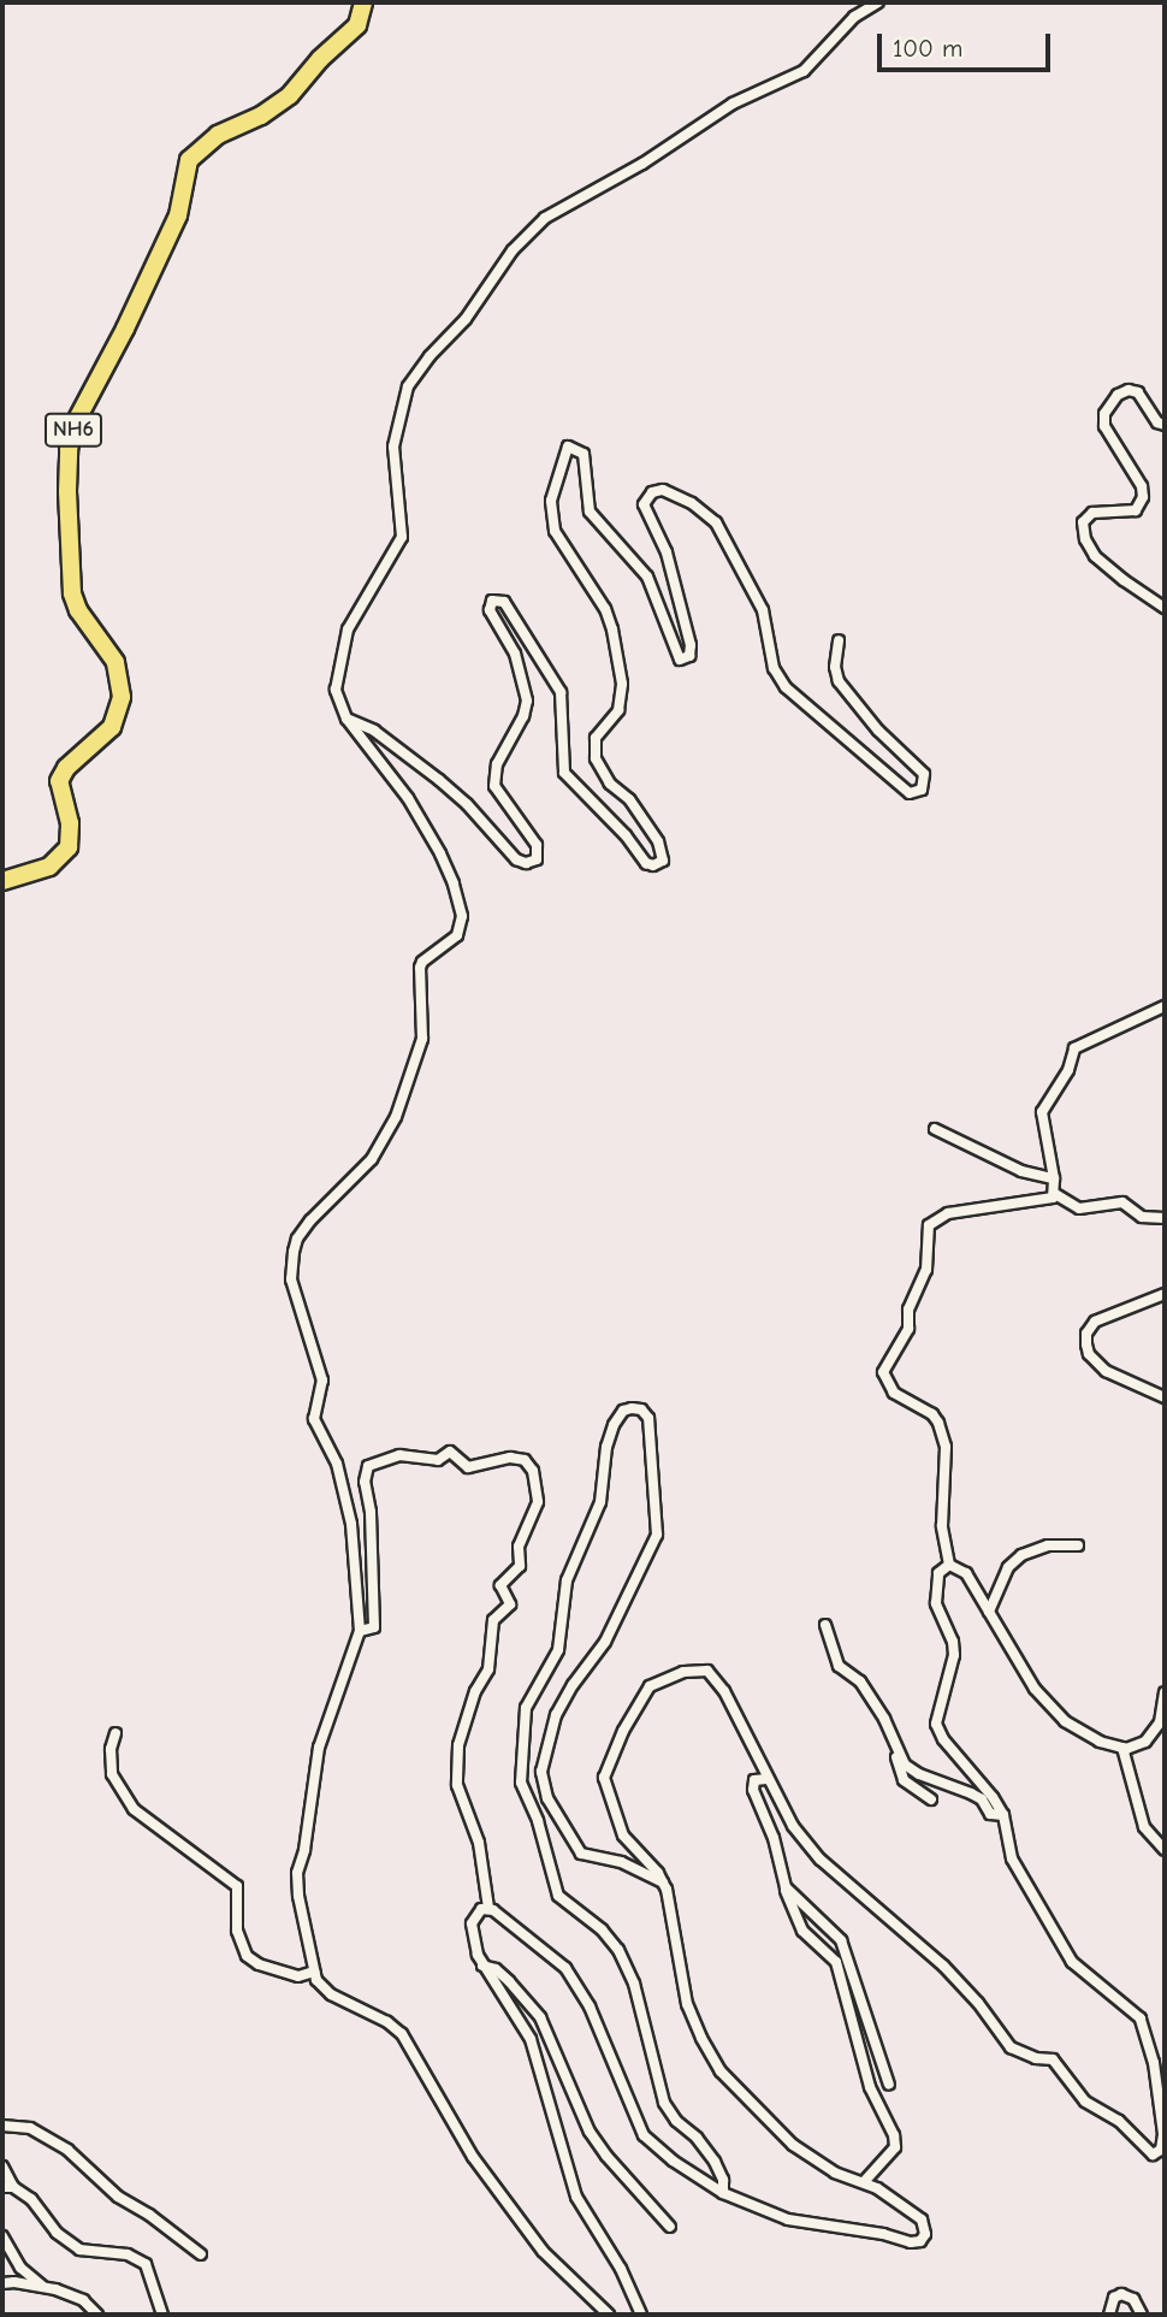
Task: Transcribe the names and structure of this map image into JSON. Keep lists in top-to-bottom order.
{
  "streets": {
    "highway": ["NH6"]
  },
  "scale_bar": "100 m"
}
